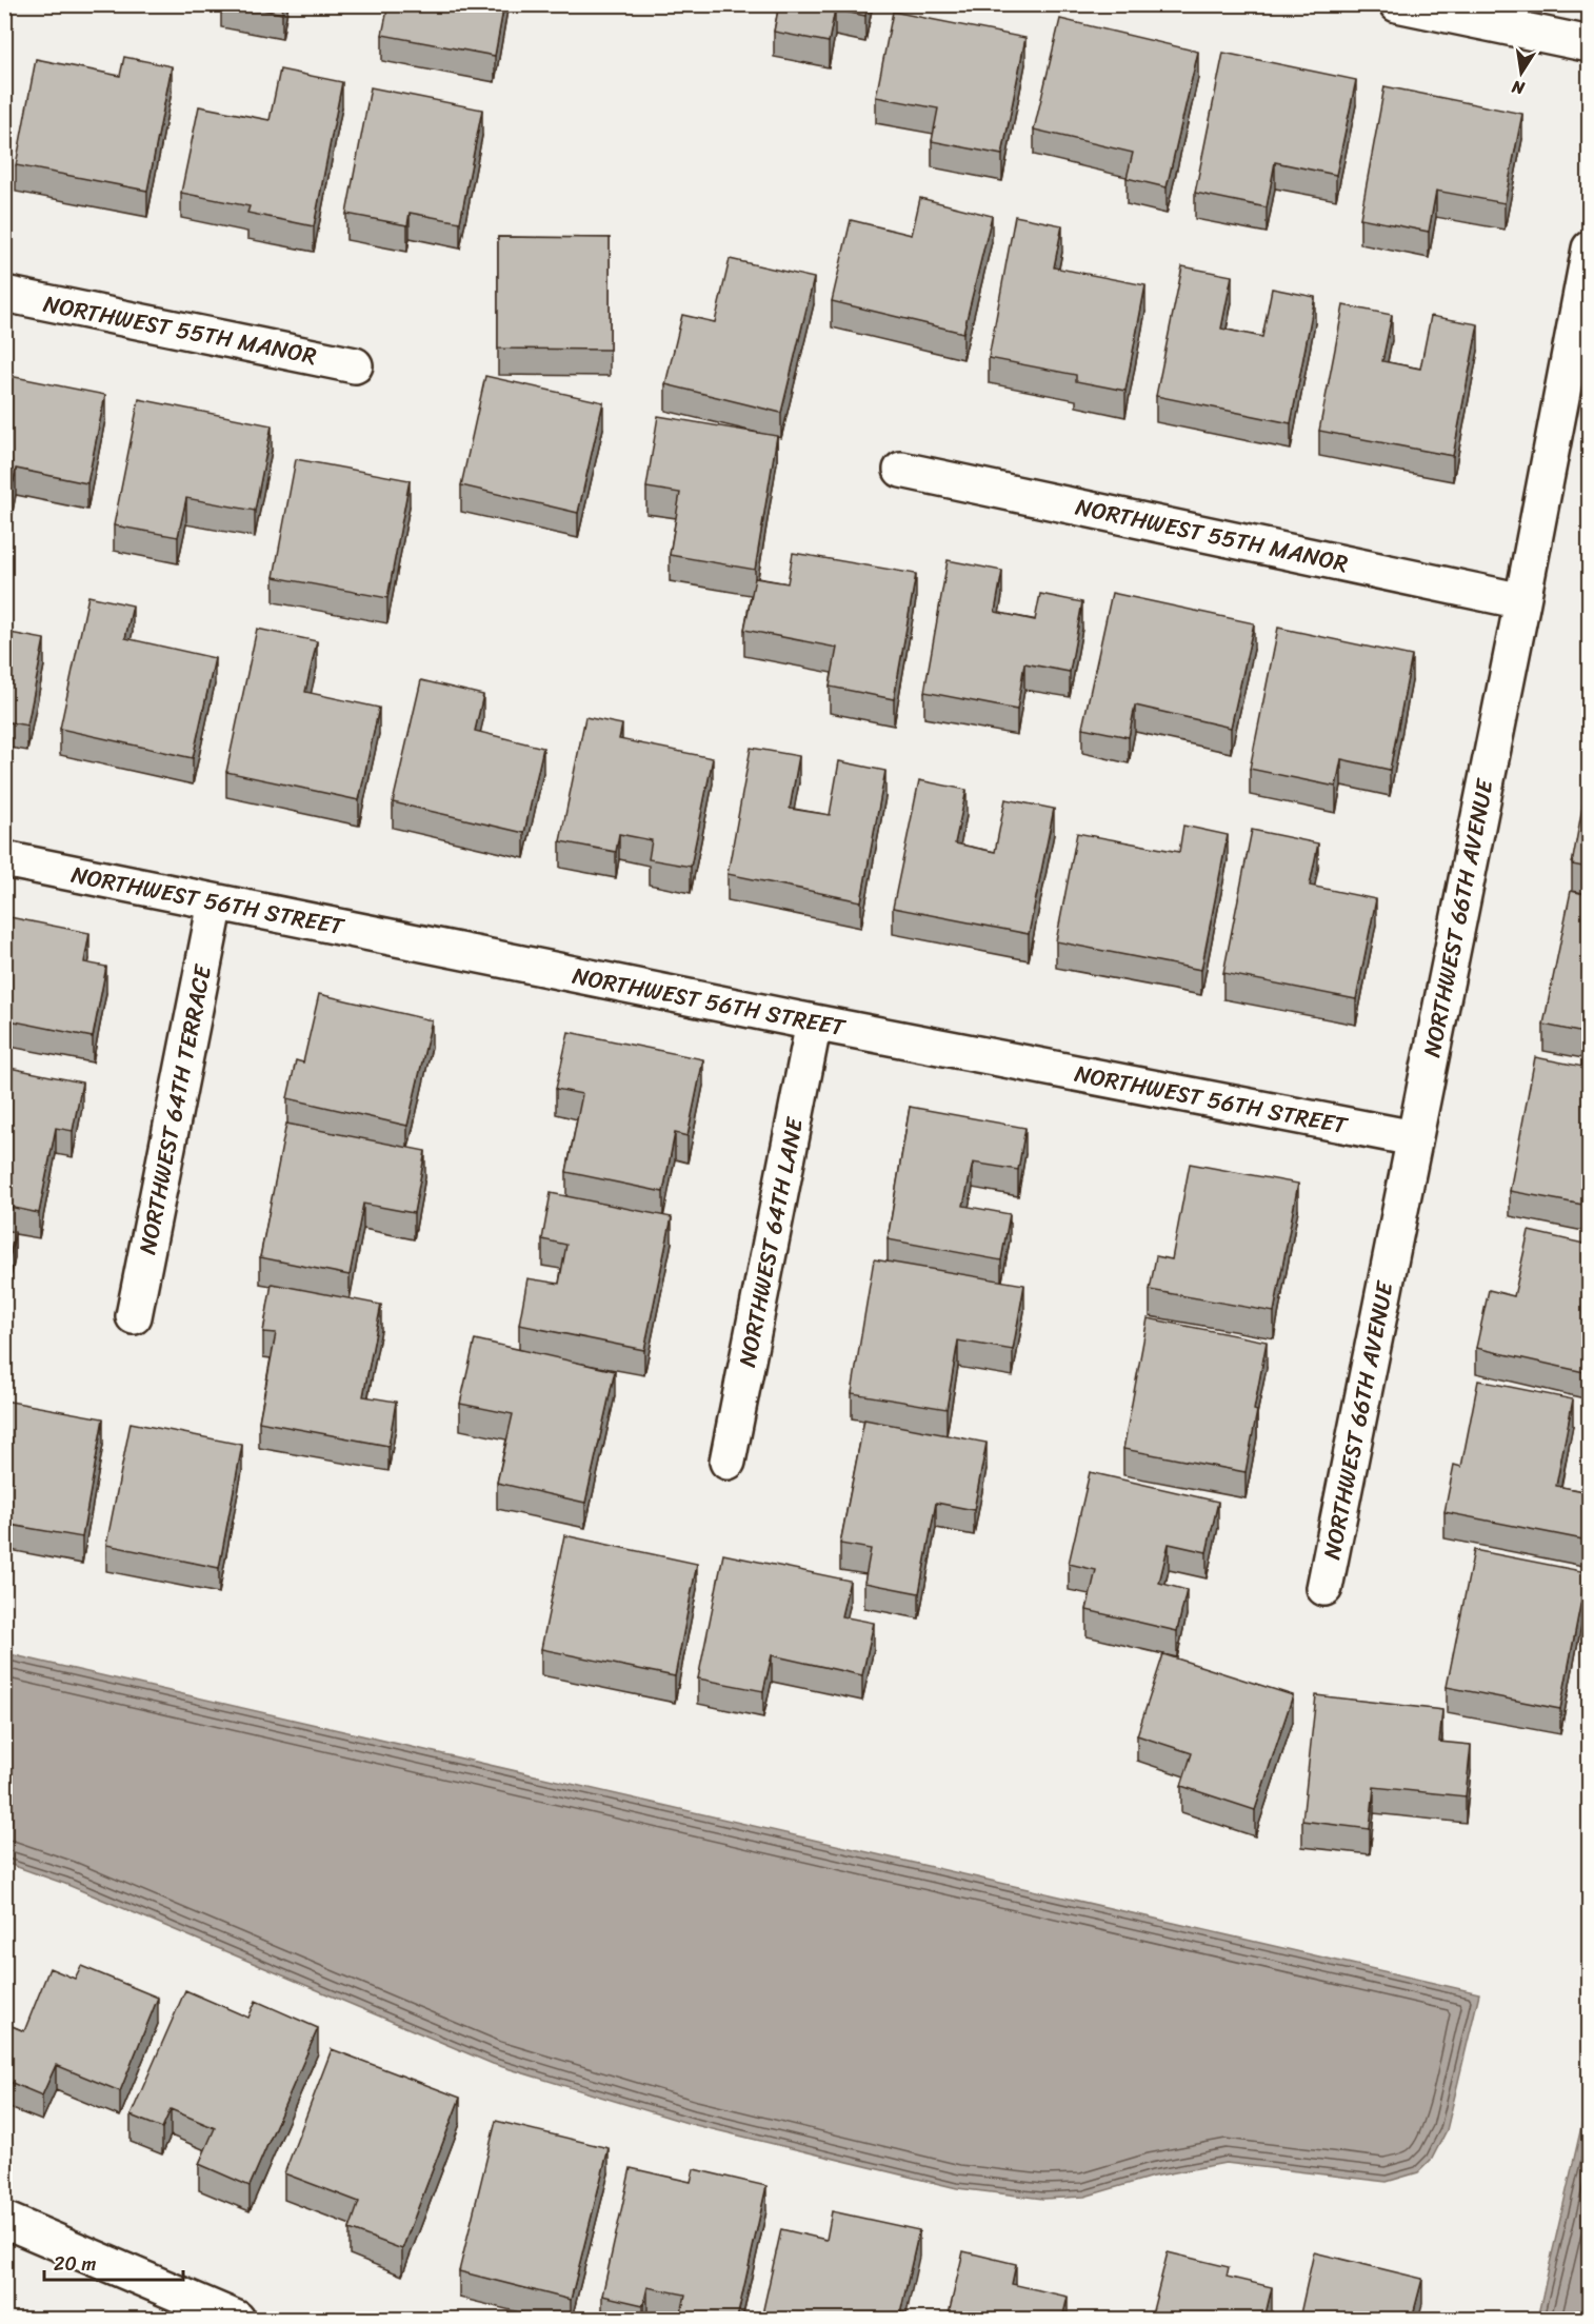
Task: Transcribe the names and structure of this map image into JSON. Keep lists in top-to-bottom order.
{
  "streets": {
    "street": [
      "NORTHWEST 55TH MANOR",
      "NORTHWEST 56TH STREET",
      "NORTHWEST 66TH AVENUE",
      "NORTHWEST 64TH TERRACE",
      "NORTHWEST 64TH LANE"
    ]
  },
  "crossings": [
    ["NORTHWEST 55TH MANOR", "NORTHWEST 66TH AVENUE"],
    ["NORTHWEST 56TH STREET", "NORTHWEST 66TH AVENUE"],
    ["NORTHWEST 56TH STREET", "NORTHWEST 64TH TERRACE"],
    ["NORTHWEST 56TH STREET", "NORTHWEST 64TH LANE"]
  ],
  "scale_bar": "20 m",
  "north": "bottom"
}
